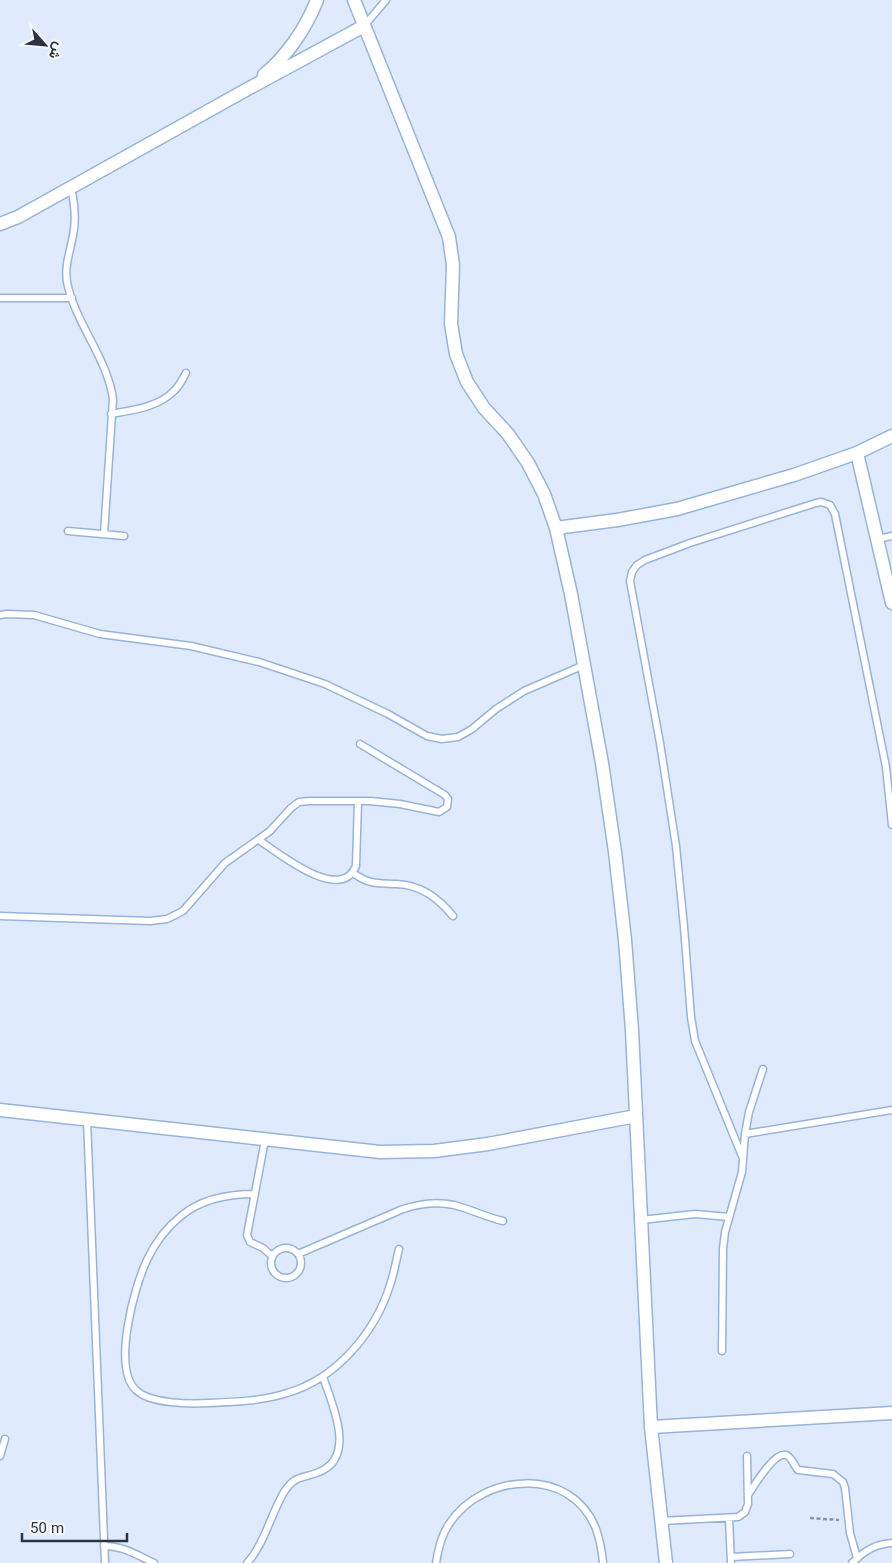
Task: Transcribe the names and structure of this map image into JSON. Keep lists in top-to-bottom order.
{
  "scale_bar": "50 m",
  "north": "bottom right"
}
